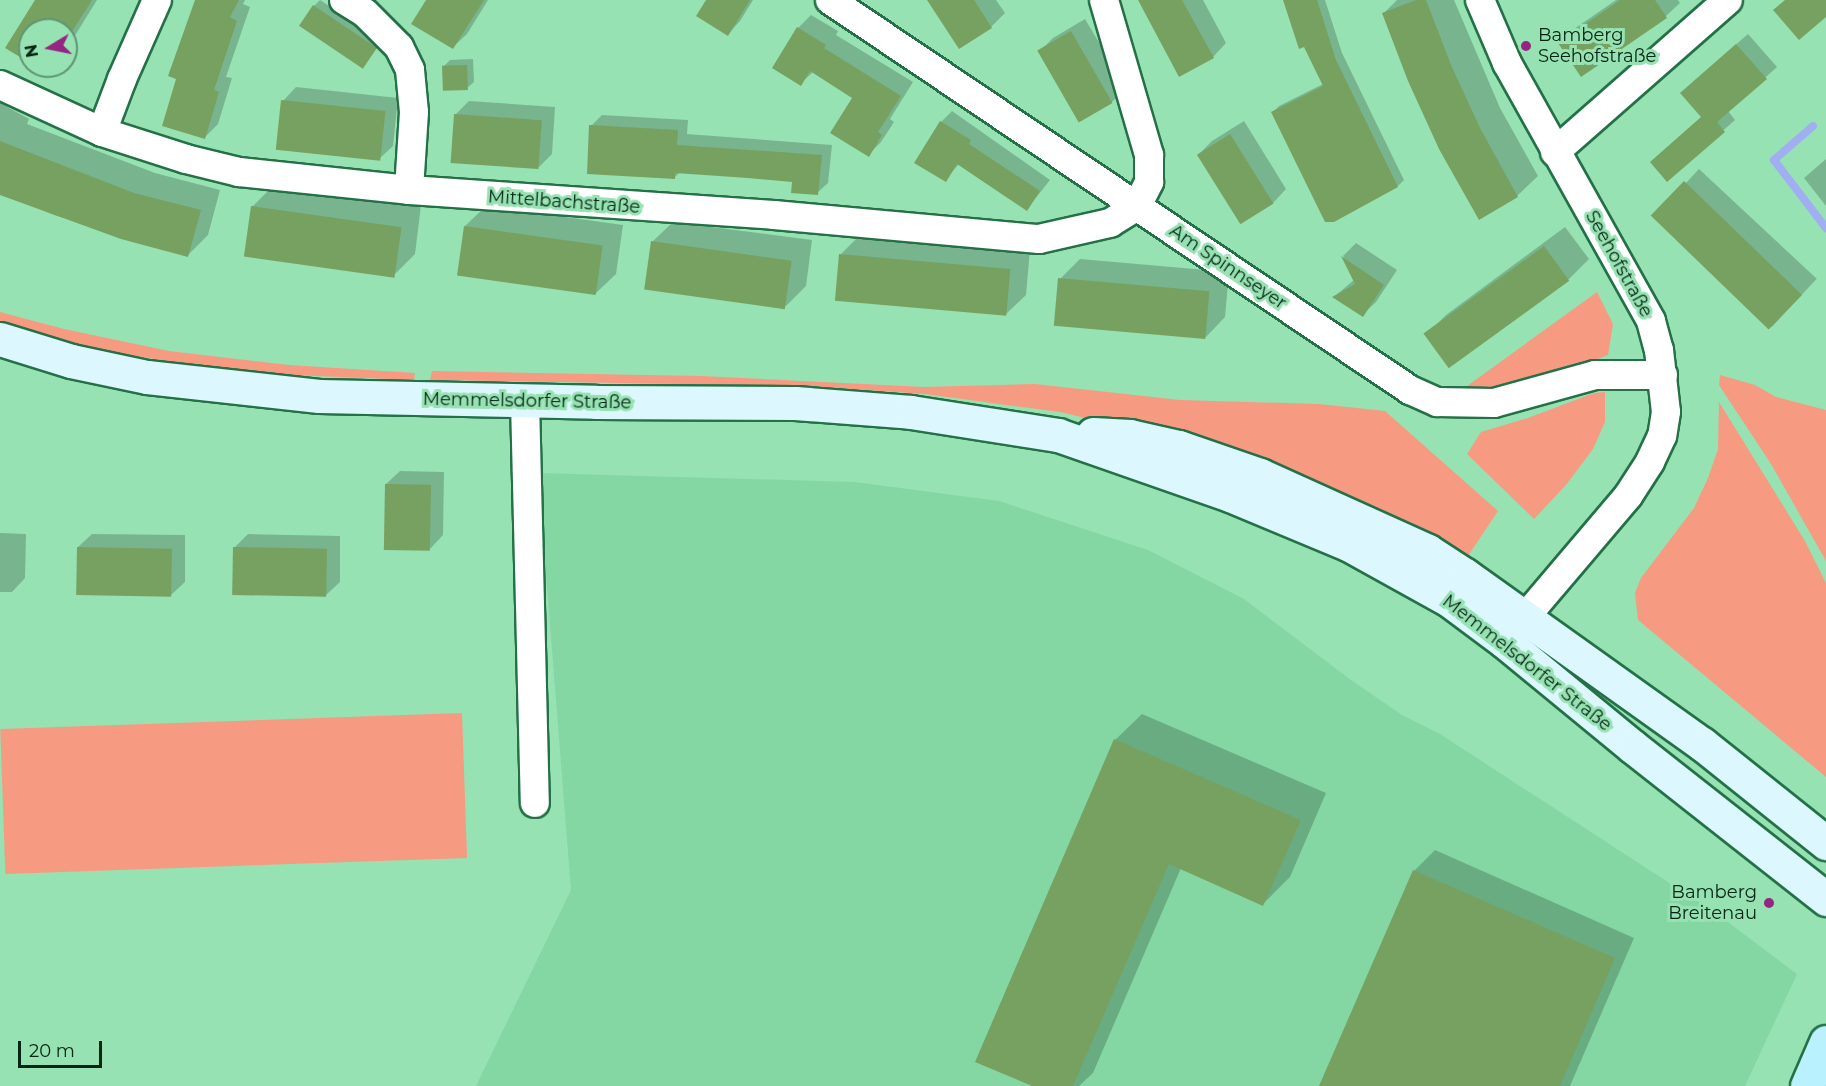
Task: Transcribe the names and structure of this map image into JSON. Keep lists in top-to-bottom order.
{
  "streets": {
    "main road": ["Memmelsdorfer Straße"],
    "street": ["Mittelbachstraße", "Seehofstraße", "Am Spinnseyer"]
  },
  "crossings": [
    ["Mittelbachstraße", "Am Spinnseyer"],
    ["Seehofstraße", "Am Spinnseyer"],
    ["Seehofstraße", "Memmelsdorfer Straße"]
  ],
  "places": ["Bamberg Seehofstraße", "Bamberg Breitenau"],
  "scale_bar": "20 m",
  "north": "left"
}
